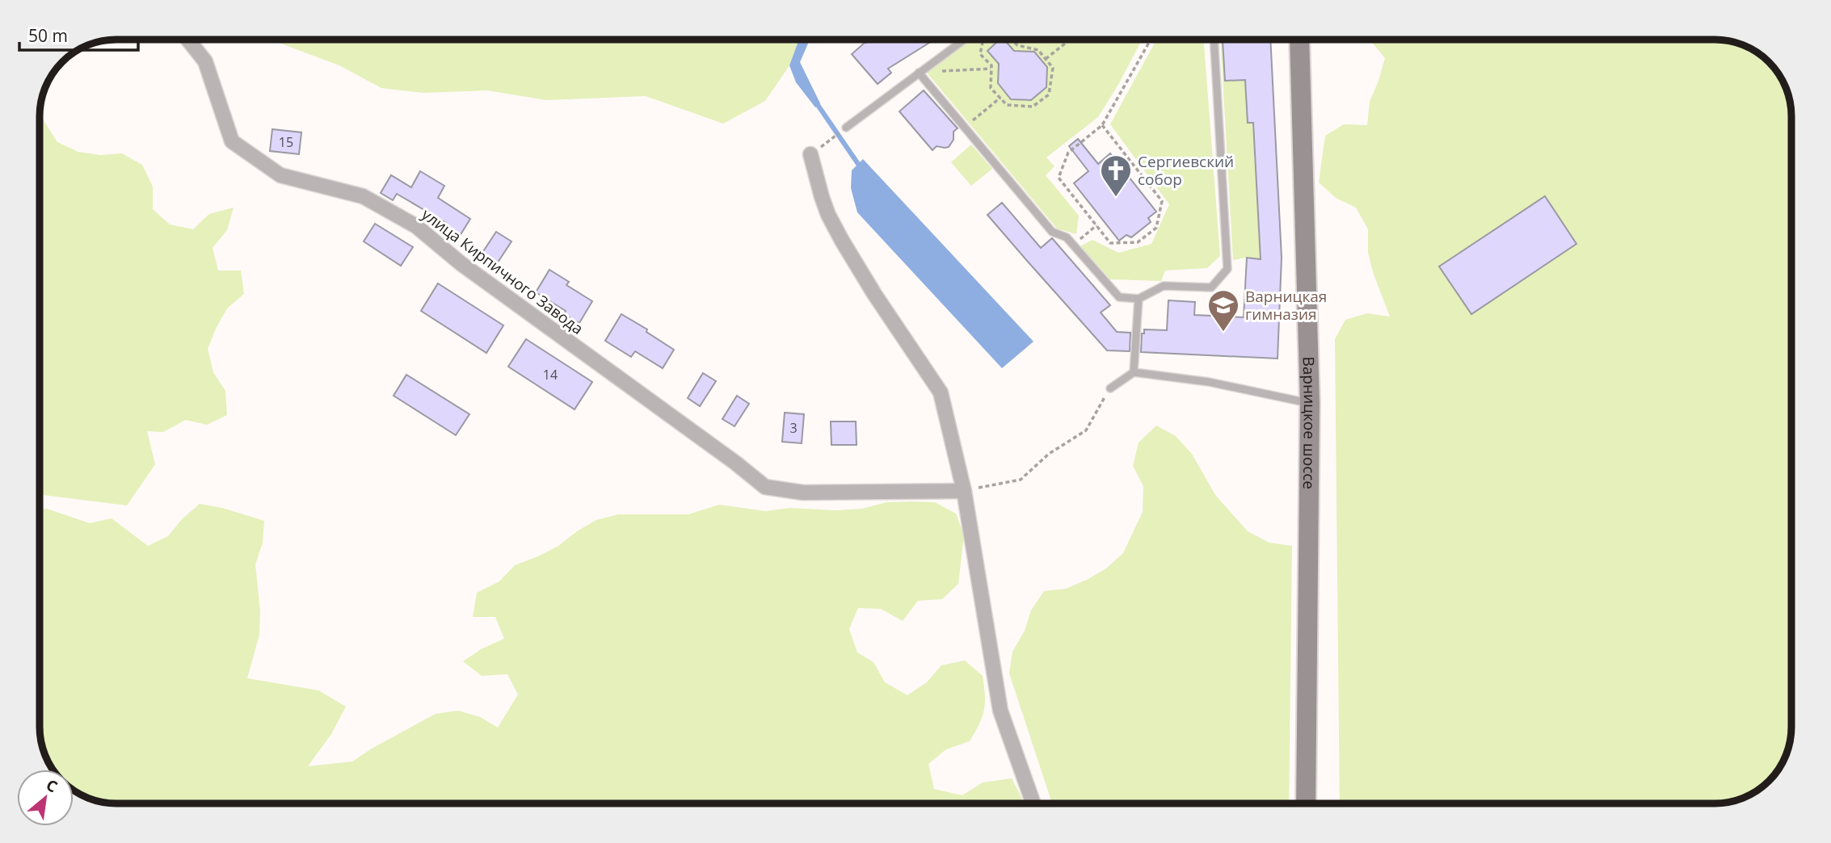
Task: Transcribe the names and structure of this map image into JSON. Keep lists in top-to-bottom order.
{
  "streets": {
    "street": ["улица Кирпичного Завода", "Варницкое шоссе"]
  },
  "places": {
    "church": ["Сергиевский собор"],
    "school or university": ["Варницкая гимназия"]
  },
  "house_numbers": ["15", "14", "3"],
  "scale_bar": "50 m",
  "north": "top right"
}
